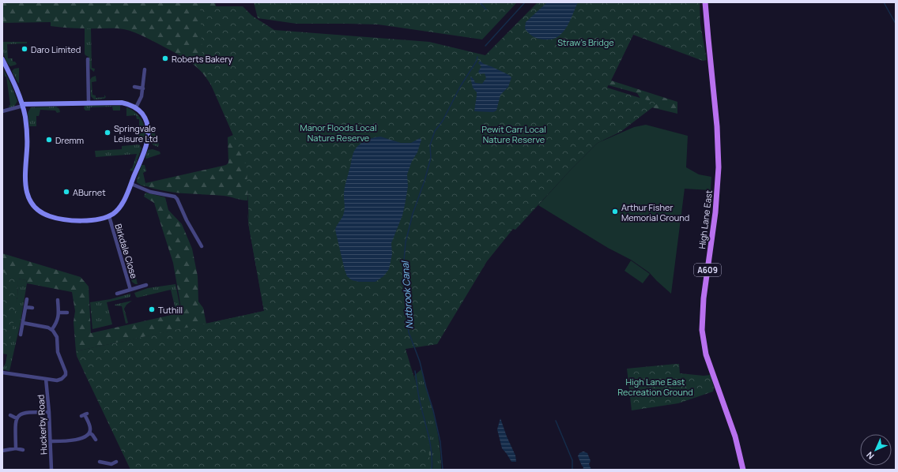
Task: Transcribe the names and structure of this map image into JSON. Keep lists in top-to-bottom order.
{
  "streets": {
    "main road": ["High Lane East", "A609"],
    "street": ["Birkdale Close", "Huckerby Road"]
  },
  "water": ["Nutbrook Canal"],
  "parks": [
    "Straw's Bridge",
    "Manor Floods Local Nature Reserve",
    "Pewit Carr Local Nature Reserve",
    "High Lane East Recreation Ground"
  ],
  "places": [
    "Daro Limited",
    "Roberts Bakery",
    "Springvale Leisure Ltd",
    "Dremm",
    "ABurnet",
    "Arthur Fisher Memorial Ground",
    "Tuthill"
  ],
  "north": "bottom left"
}
